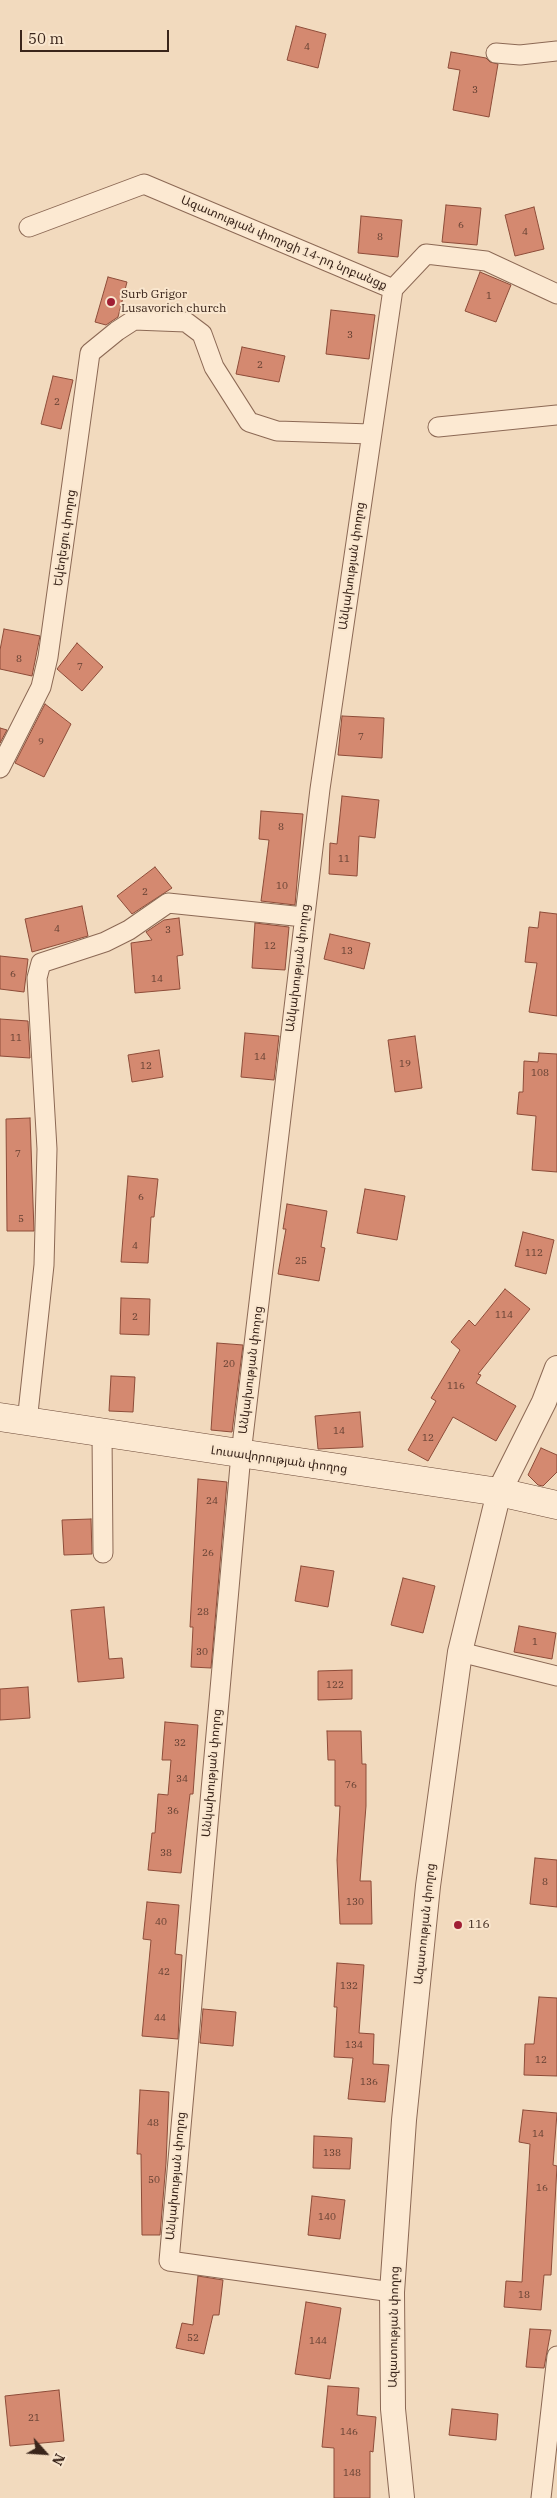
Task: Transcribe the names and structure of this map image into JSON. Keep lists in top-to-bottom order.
{
  "streets": {
    "main road": ["Լուսավորության փողոց"],
    "street": [
      "Ազատության փողոցի 14-րդ նրբանցք",
      "Եկեղեցու փողոց",
      "Անկախության փողոց",
      "Ազատության փողոց"
    ]
  },
  "crossings": [
    ["Ազատության փողոցի 14-րդ նրբանցք", "Անկախության փողոց"],
    ["Եկեղեցու փողոց", "Անկախության փողոց"],
    ["Անկախության փողոց", "Լուսավորության փողոց"],
    ["Անկախության փողոց", "Ազատության փողոց"],
    ["Լուսավորության փողոց", "Ազատության փողոց"]
  ],
  "places": ["Surb Grigor Lusavorich church", "116"],
  "house_numbers": [
    "4",
    "3",
    "6",
    "4",
    "8",
    "1",
    "3",
    "2",
    "2",
    "8",
    "7",
    "7",
    "9",
    "8",
    "11",
    "10",
    "2",
    "4",
    "3",
    "12",
    "13",
    "6",
    "14",
    "11",
    "14",
    "19",
    "12",
    "108",
    "7",
    "6",
    "5",
    "4",
    "112",
    "25",
    "114",
    "2",
    "20",
    "116",
    "14",
    "12",
    "24",
    "26",
    "28",
    "1",
    "30",
    "122",
    "32",
    "34",
    "76",
    "36",
    "38",
    "8",
    "130",
    "40",
    "42",
    "132",
    "44",
    "134",
    "12",
    "136",
    "48",
    "14",
    "138",
    "50",
    "16",
    "140",
    "18",
    "52",
    "144",
    "21",
    "146",
    "148"
  ],
  "scale_bar": "50 m",
  "north": "bottom right"
}
